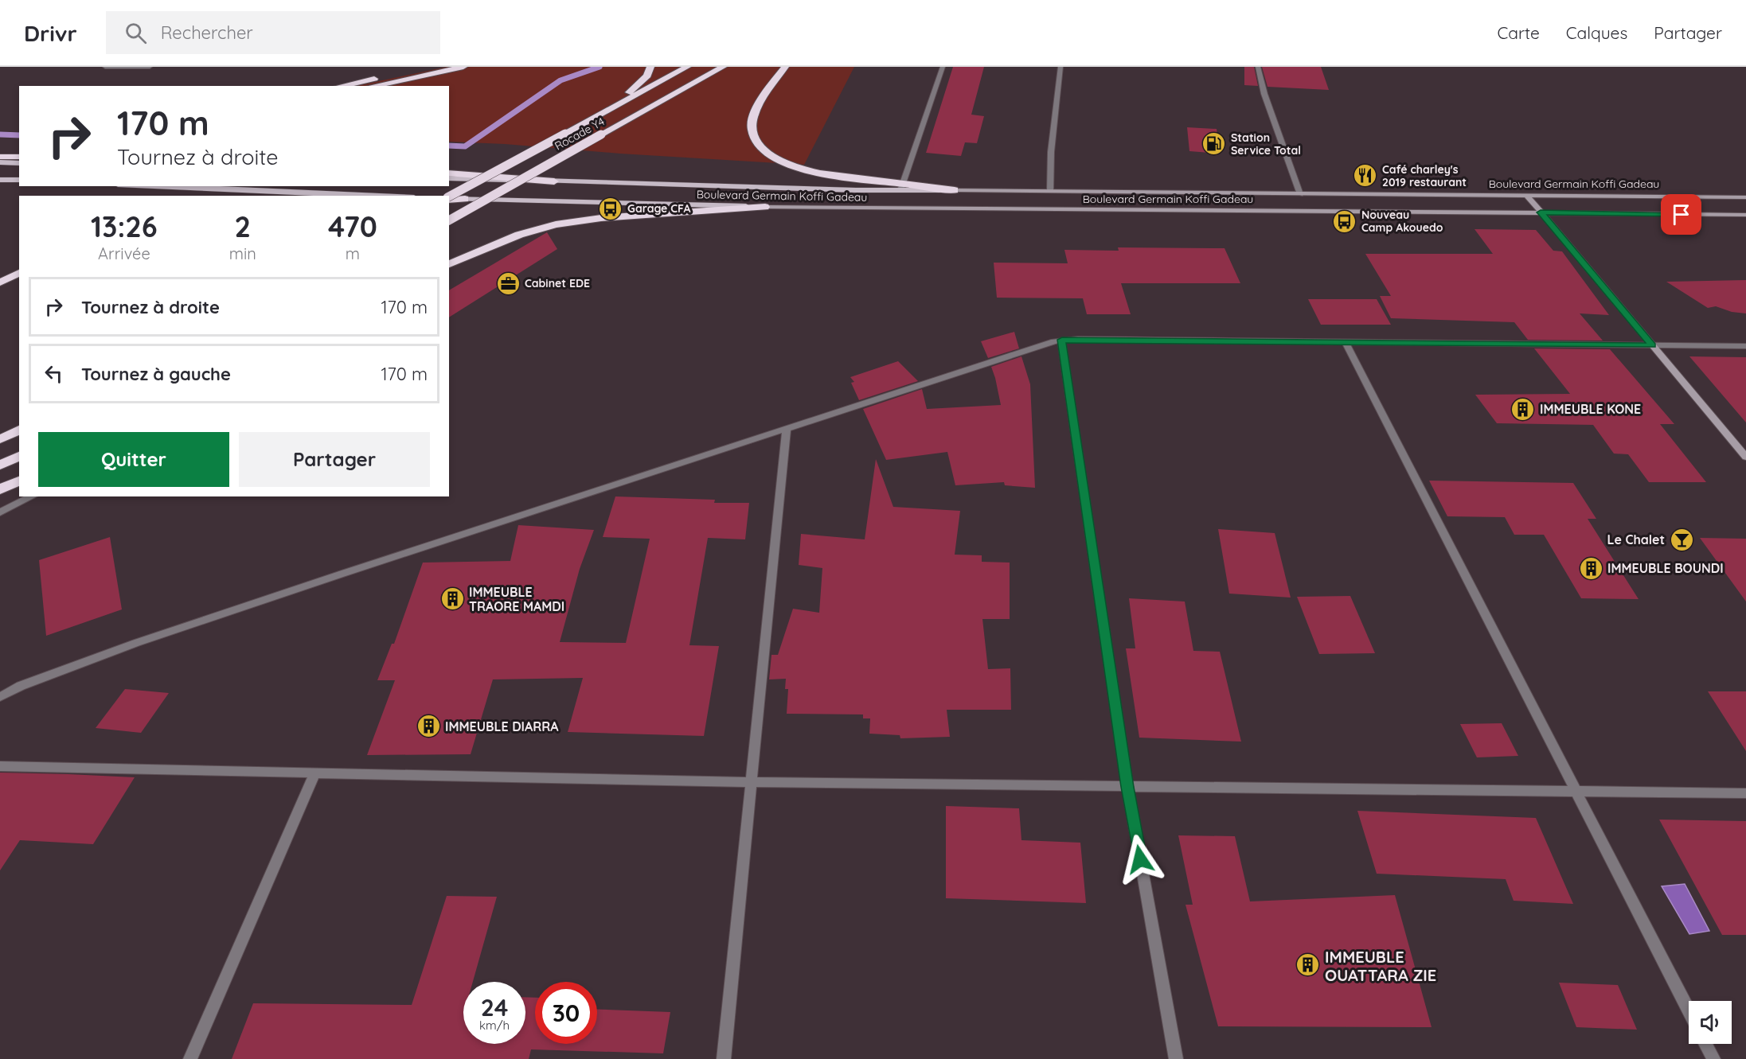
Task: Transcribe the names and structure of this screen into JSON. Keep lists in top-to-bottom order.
{
  "streets": {
    "highway": ["Rocade Y4"],
    "main road": ["Boulevard Germain Koffi Gadeau"]
  },
  "places": {
    "fuel station": ["Station Service Total"],
    "restaurant": ["Café charley's 2019 restaurant"],
    "bus stop": ["Garage CFA", "Nouveau Camp Akouedo"],
    "office": ["Cabinet EDE"],
    "building": [
      "IMMEUBLE KONE",
      "IMMEUBLE BOUNDI",
      "IMMEUBLE TRAORE MAMDI",
      "IMMEUBLE DIARRA",
      "IMMEUBLE OUATTARA ZIE"
    ],
    "bar": ["Le Chalet"]
  },
  "page": {
    "header": "Drivr",
    "search": "Rechercher",
    "nav": ["Carte", "Calques", "Partager"],
    "turn": ["170 m", "Tournez à droite"],
    "eta": [
      "13:26",
      "Arrivée",
      "2",
      "min",
      "470",
      "m"
    ],
    "list": [
      {
        "name": "Tournez à droite",
        "value": "170 m"
      },
      {
        "name": "Tournez à gauche",
        "value": "170 m"
      }
    ],
    "buttons": ["Quitter", "Partager"],
    "speed": "24 km/h",
    "limit": "30"
  }
}
